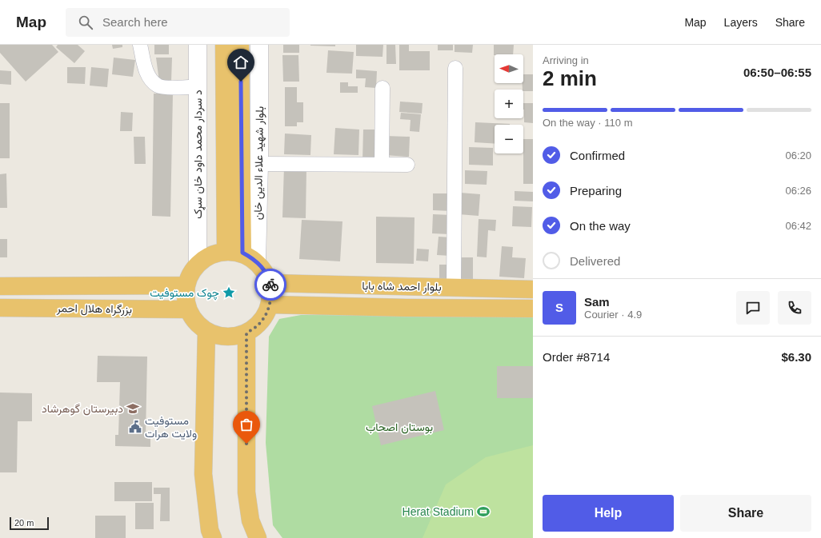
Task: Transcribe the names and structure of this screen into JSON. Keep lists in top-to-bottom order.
{
  "streets": {
    "highway": ["بلوار احمد شاه بابا", "بزرگراه هلال احمر"],
    "street": ["د سردار محمد داود خان سړک", "بلوار شهید علاء الدین خان"]
  },
  "crossings": [
    ["د سردار محمد داود خان سړک", "بلوار شهید علاء الدین خان"],
    ["د سردار محمد داود خان سړک", "بلوار احمد شاه بابا"],
    ["د سردار محمد داود خان سړک", "بزرگراه هلال احمر"],
    ["بلوار شهید علاء الدین خان", "بلوار احمد شاه بابا"],
    ["بلوار شهید علاء الدین خان", "بزرگراه هلال احمر"],
    ["بلوار احمد شاه بابا", "بزرگراه هلال احمر"]
  ],
  "parks": ["بوستان اصحاب"],
  "places": {
    "place": ["چوک مستوفیت"],
    "school or university": ["دبیرستان گوهرشاد"],
    "public building": ["مستوفیت ولایت هرات"],
    "sports": ["Herat Stadium"]
  },
  "scale_bar": "20 m",
  "north": "left",
  "page": {
    "header": "Map",
    "search": "Search here",
    "nav": ["Map", "Layers", "Share"],
    "heading": ["2 min", "Arriving in", "06:50–06:55"],
    "panel": [
      "Sam",
      "Courier · 4.9",
      "Order #8714",
      "$6.30"
    ],
    "map_buttons": ["+", "−"],
    "bar": "On the way · 110 m",
    "list": [
      ["Confirmed", "06:20"],
      ["Preparing", "06:26"],
      ["On the way", "06:42"],
      "Delivered"
    ],
    "round": "S",
    "buttons": ["Help", "Share"],
    "scale": "20 m"
  }
}
